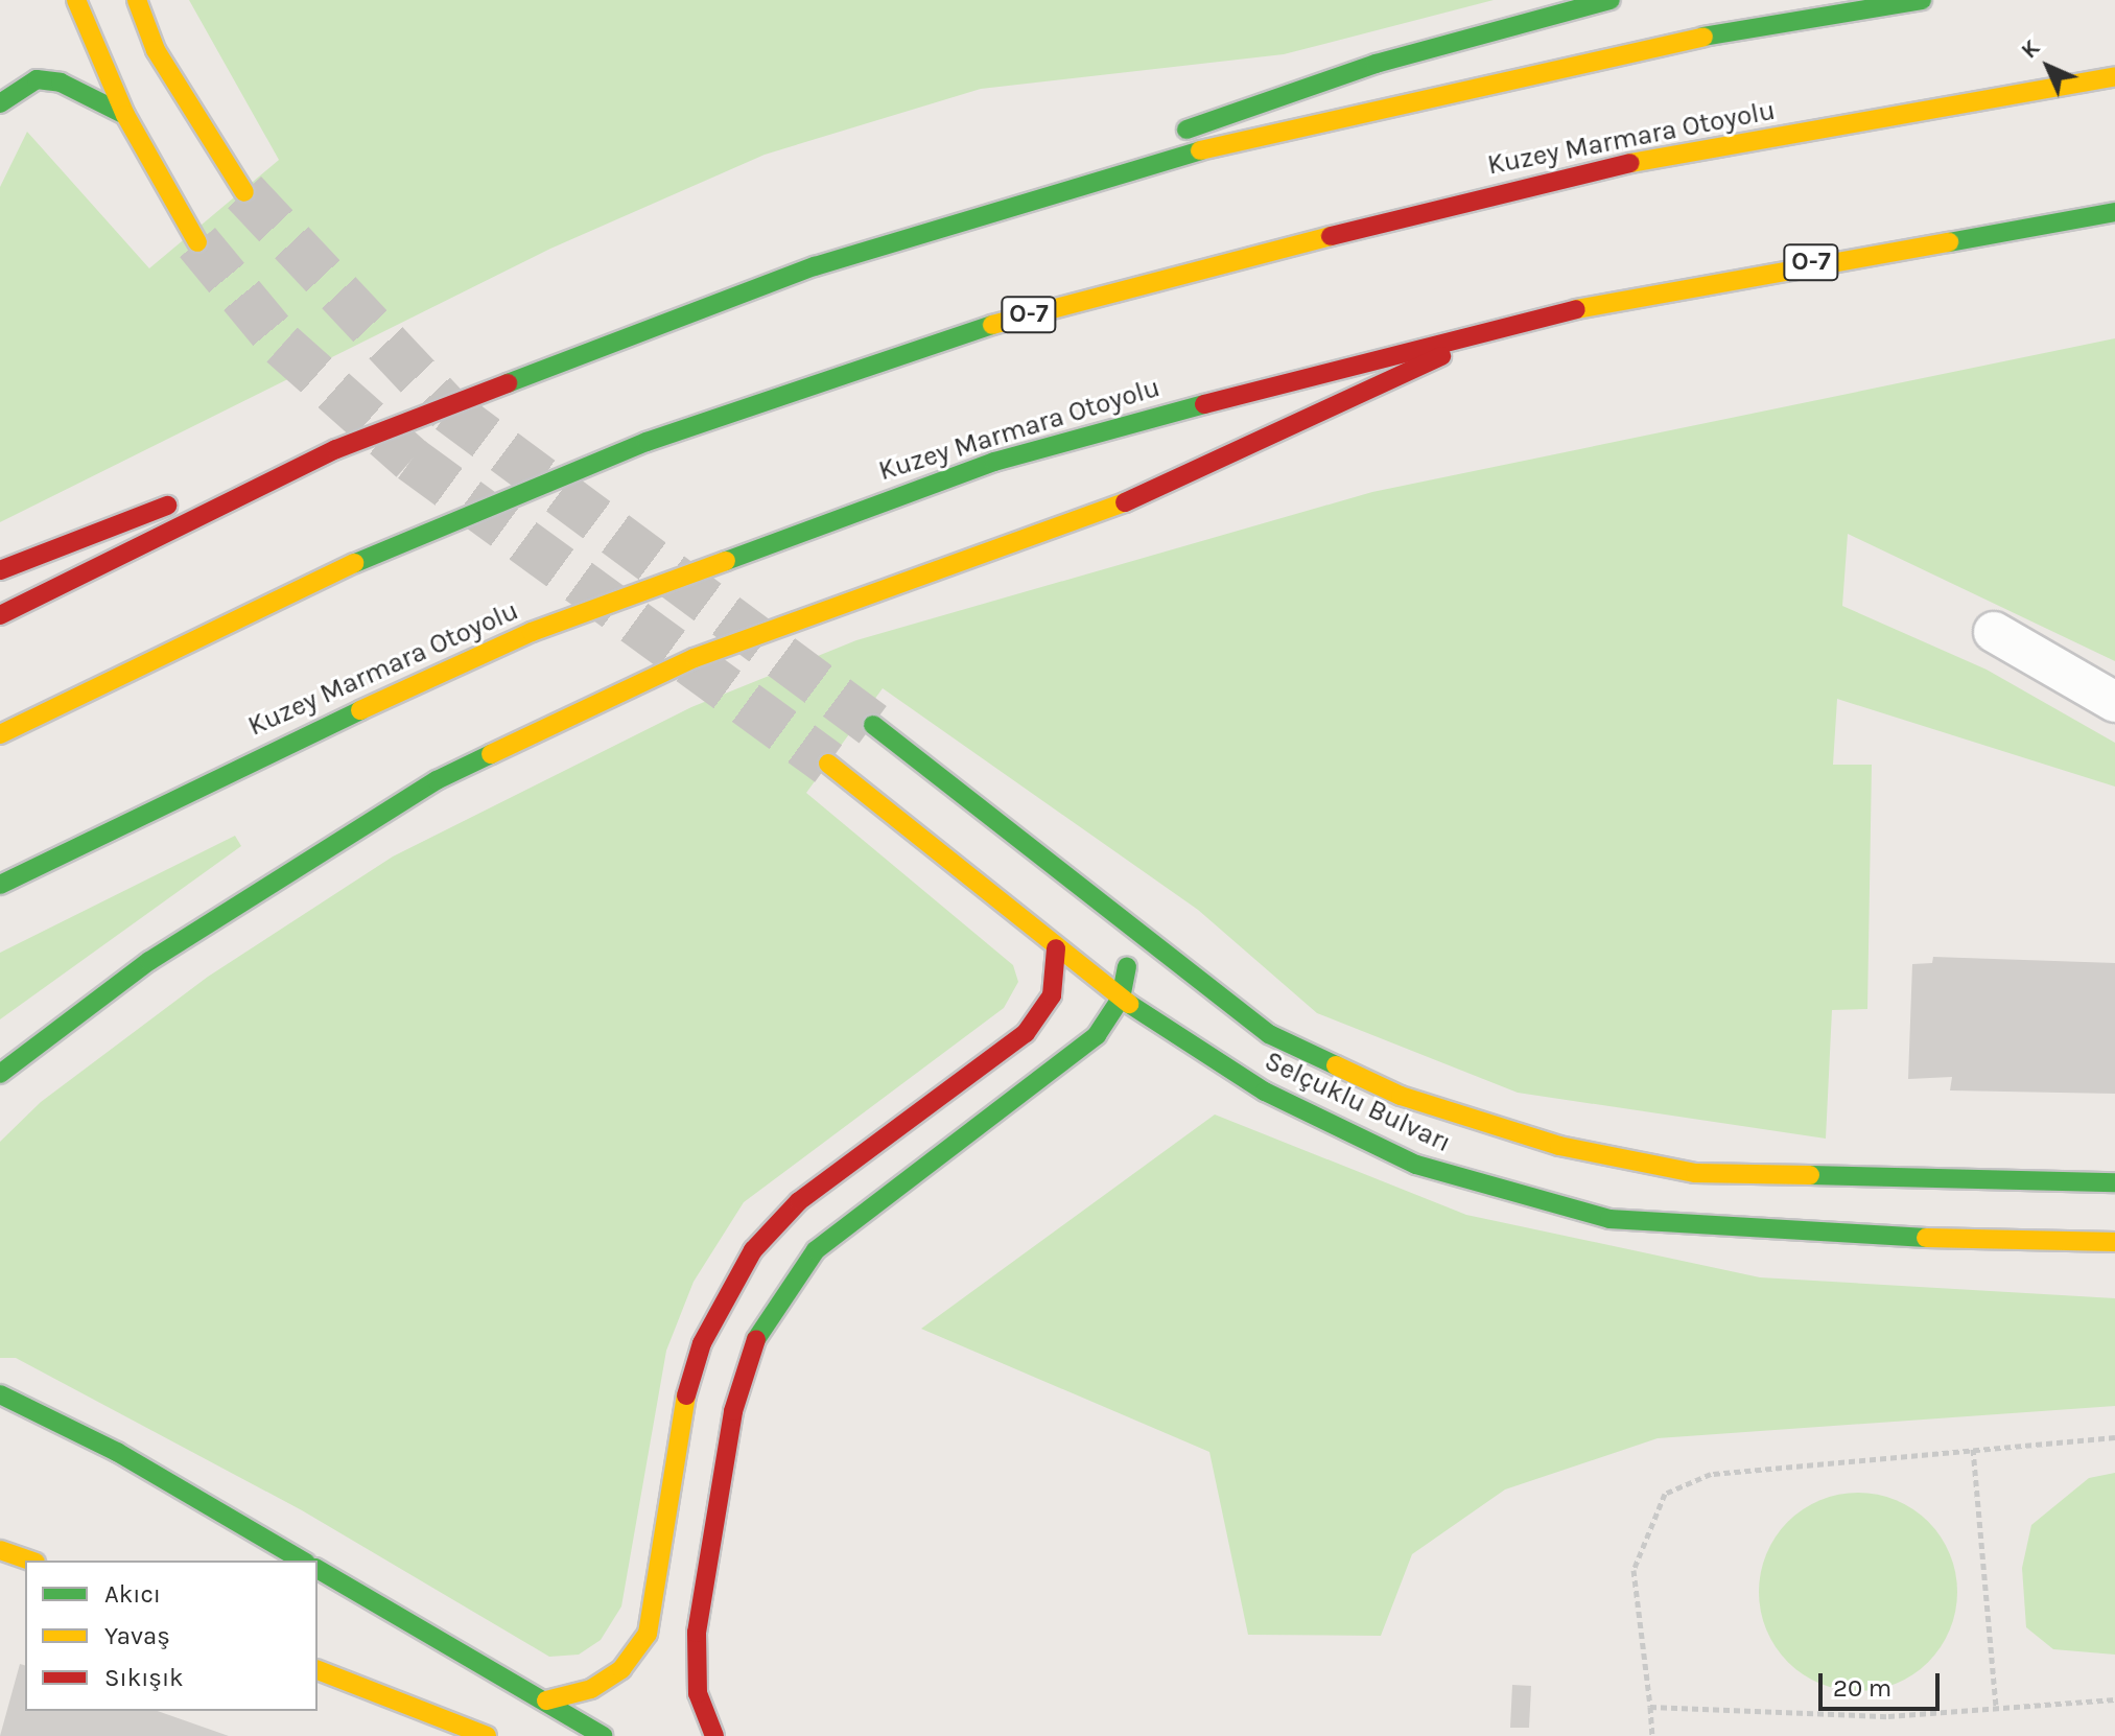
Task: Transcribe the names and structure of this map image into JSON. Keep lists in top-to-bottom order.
{
  "streets": {
    "main road": ["Kuzey Marmara Otoyolu", "O-7", "Selçuklu Bulvarı"]
  },
  "legend": ["Akıcı", "Yavaş", "Sıkışık"],
  "scale_bar": "20 m",
  "north": "top left"
}
